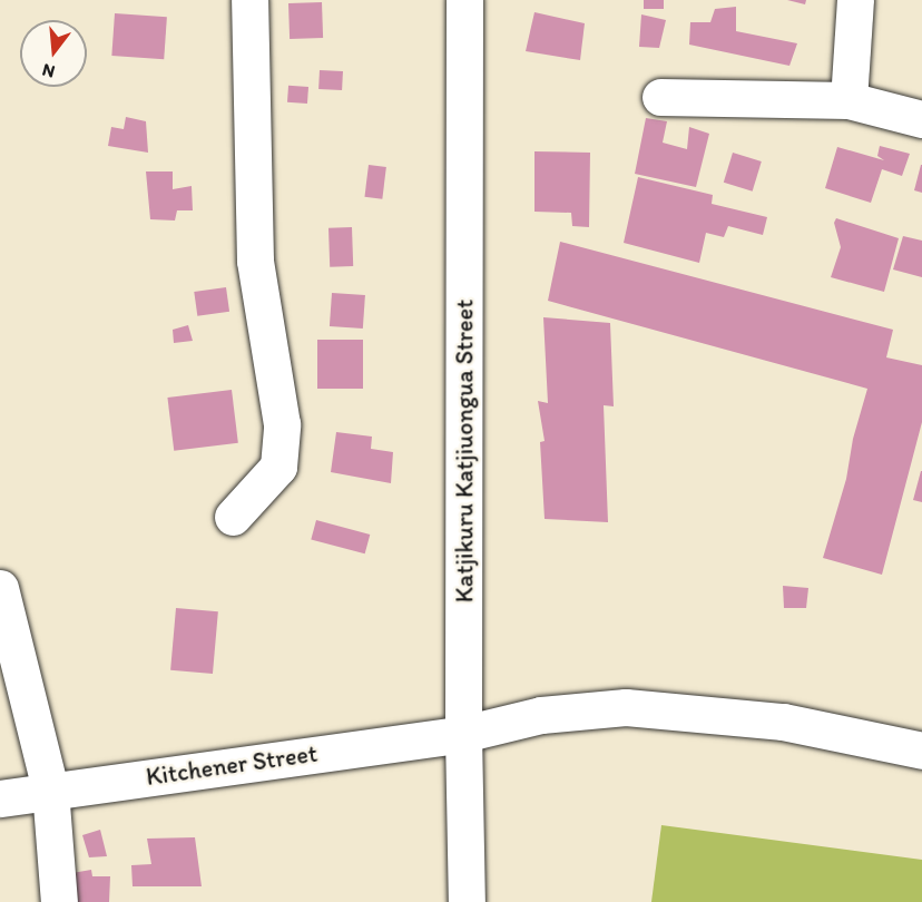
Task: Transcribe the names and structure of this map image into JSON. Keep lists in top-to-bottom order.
{
  "streets": {
    "street": ["Katjikuru Katjiuongua Street", "Kitchener Street"]
  },
  "crossings": [
    ["Katjikuru Katjiuongua Street", "Kitchener Street"]
  ],
  "north": "bottom"
}
